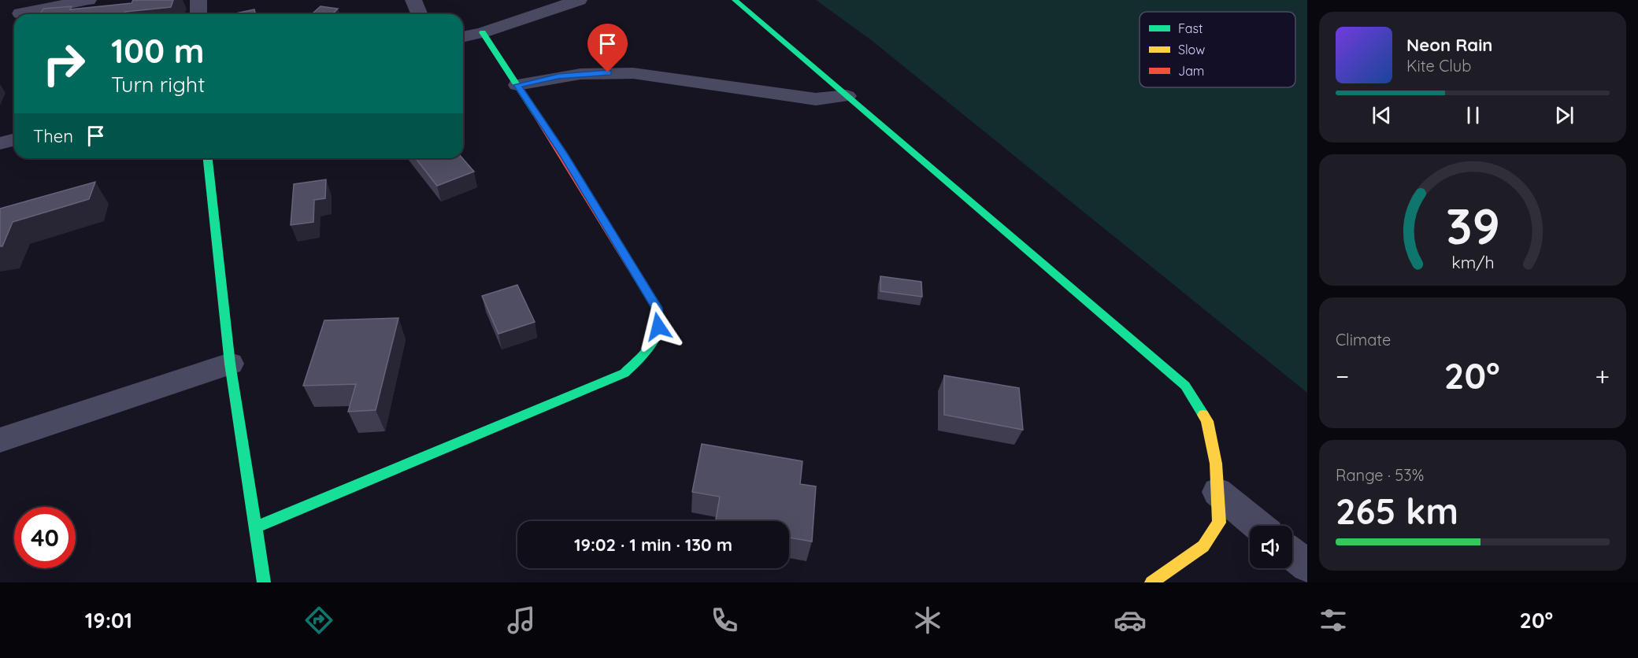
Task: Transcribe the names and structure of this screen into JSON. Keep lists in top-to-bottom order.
{
  "legend": ["Fast", "Slow", "Jam"],
  "page": {
    "turn": ["100 m", "Turn right"],
    "song": ["Neon Rain", "Kite Club"],
    "then": "Then",
    "tile": [
      "Climate",
      ["Range · 53%", "265 km"]
    ],
    "heat": ["−", "20°", "+"],
    "limit": "40",
    "trip": "19:02 · 1 min · 130 m",
    "tabs": ["19:01", "20°"],
    "gauge": ["39", "km/h"]
  }
}
